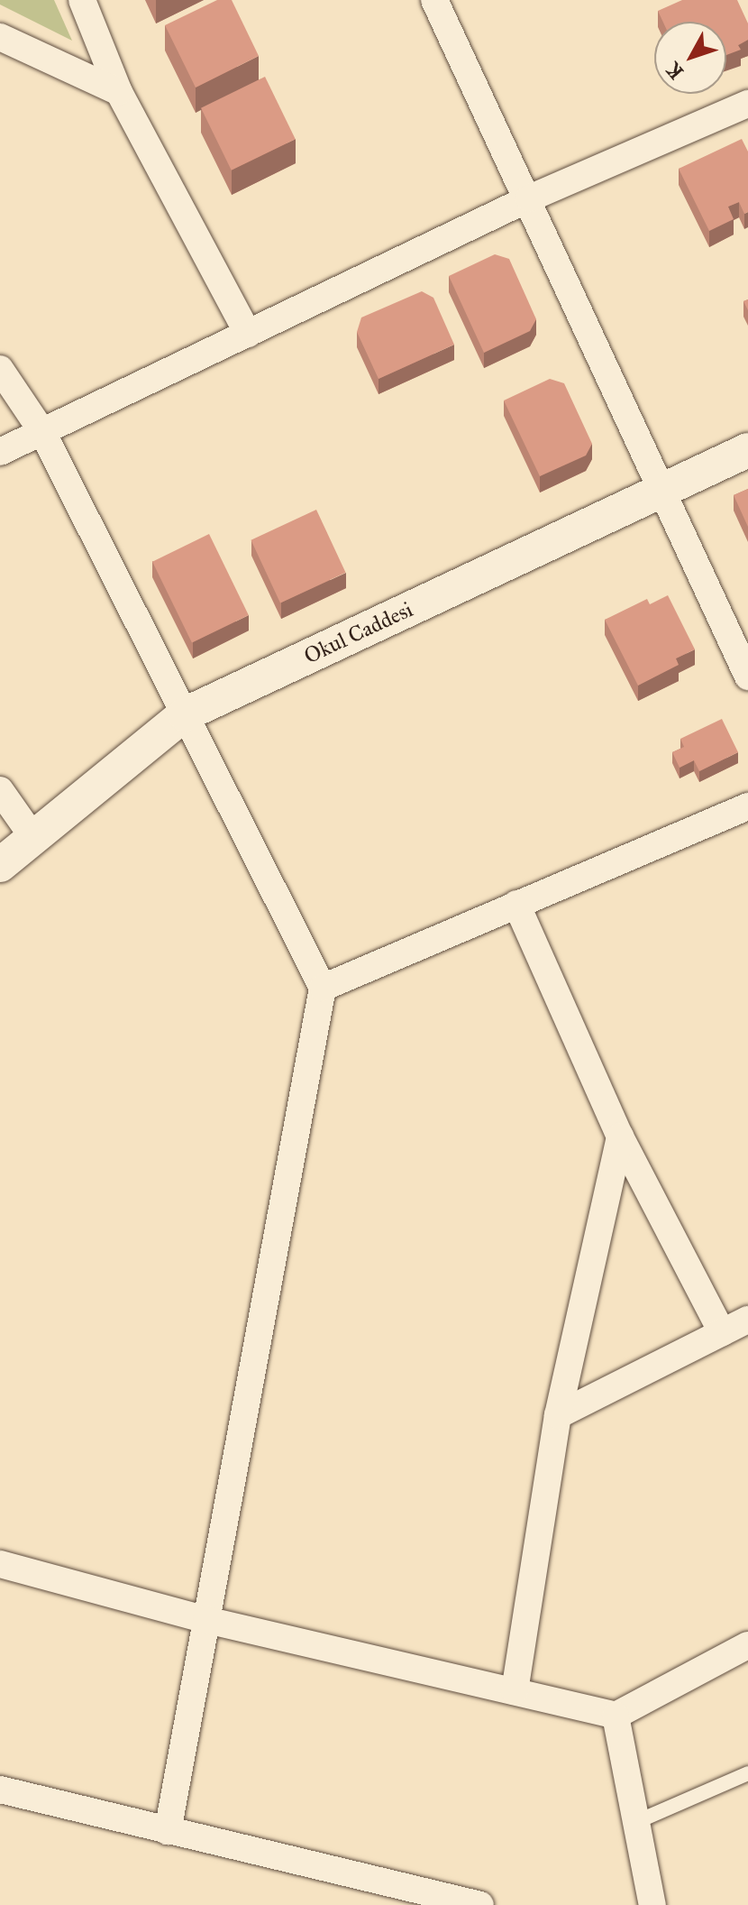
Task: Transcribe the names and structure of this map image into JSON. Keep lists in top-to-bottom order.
{
  "streets": {
    "street": ["Okul Caddesi"]
  },
  "north": "bottom left"
}
